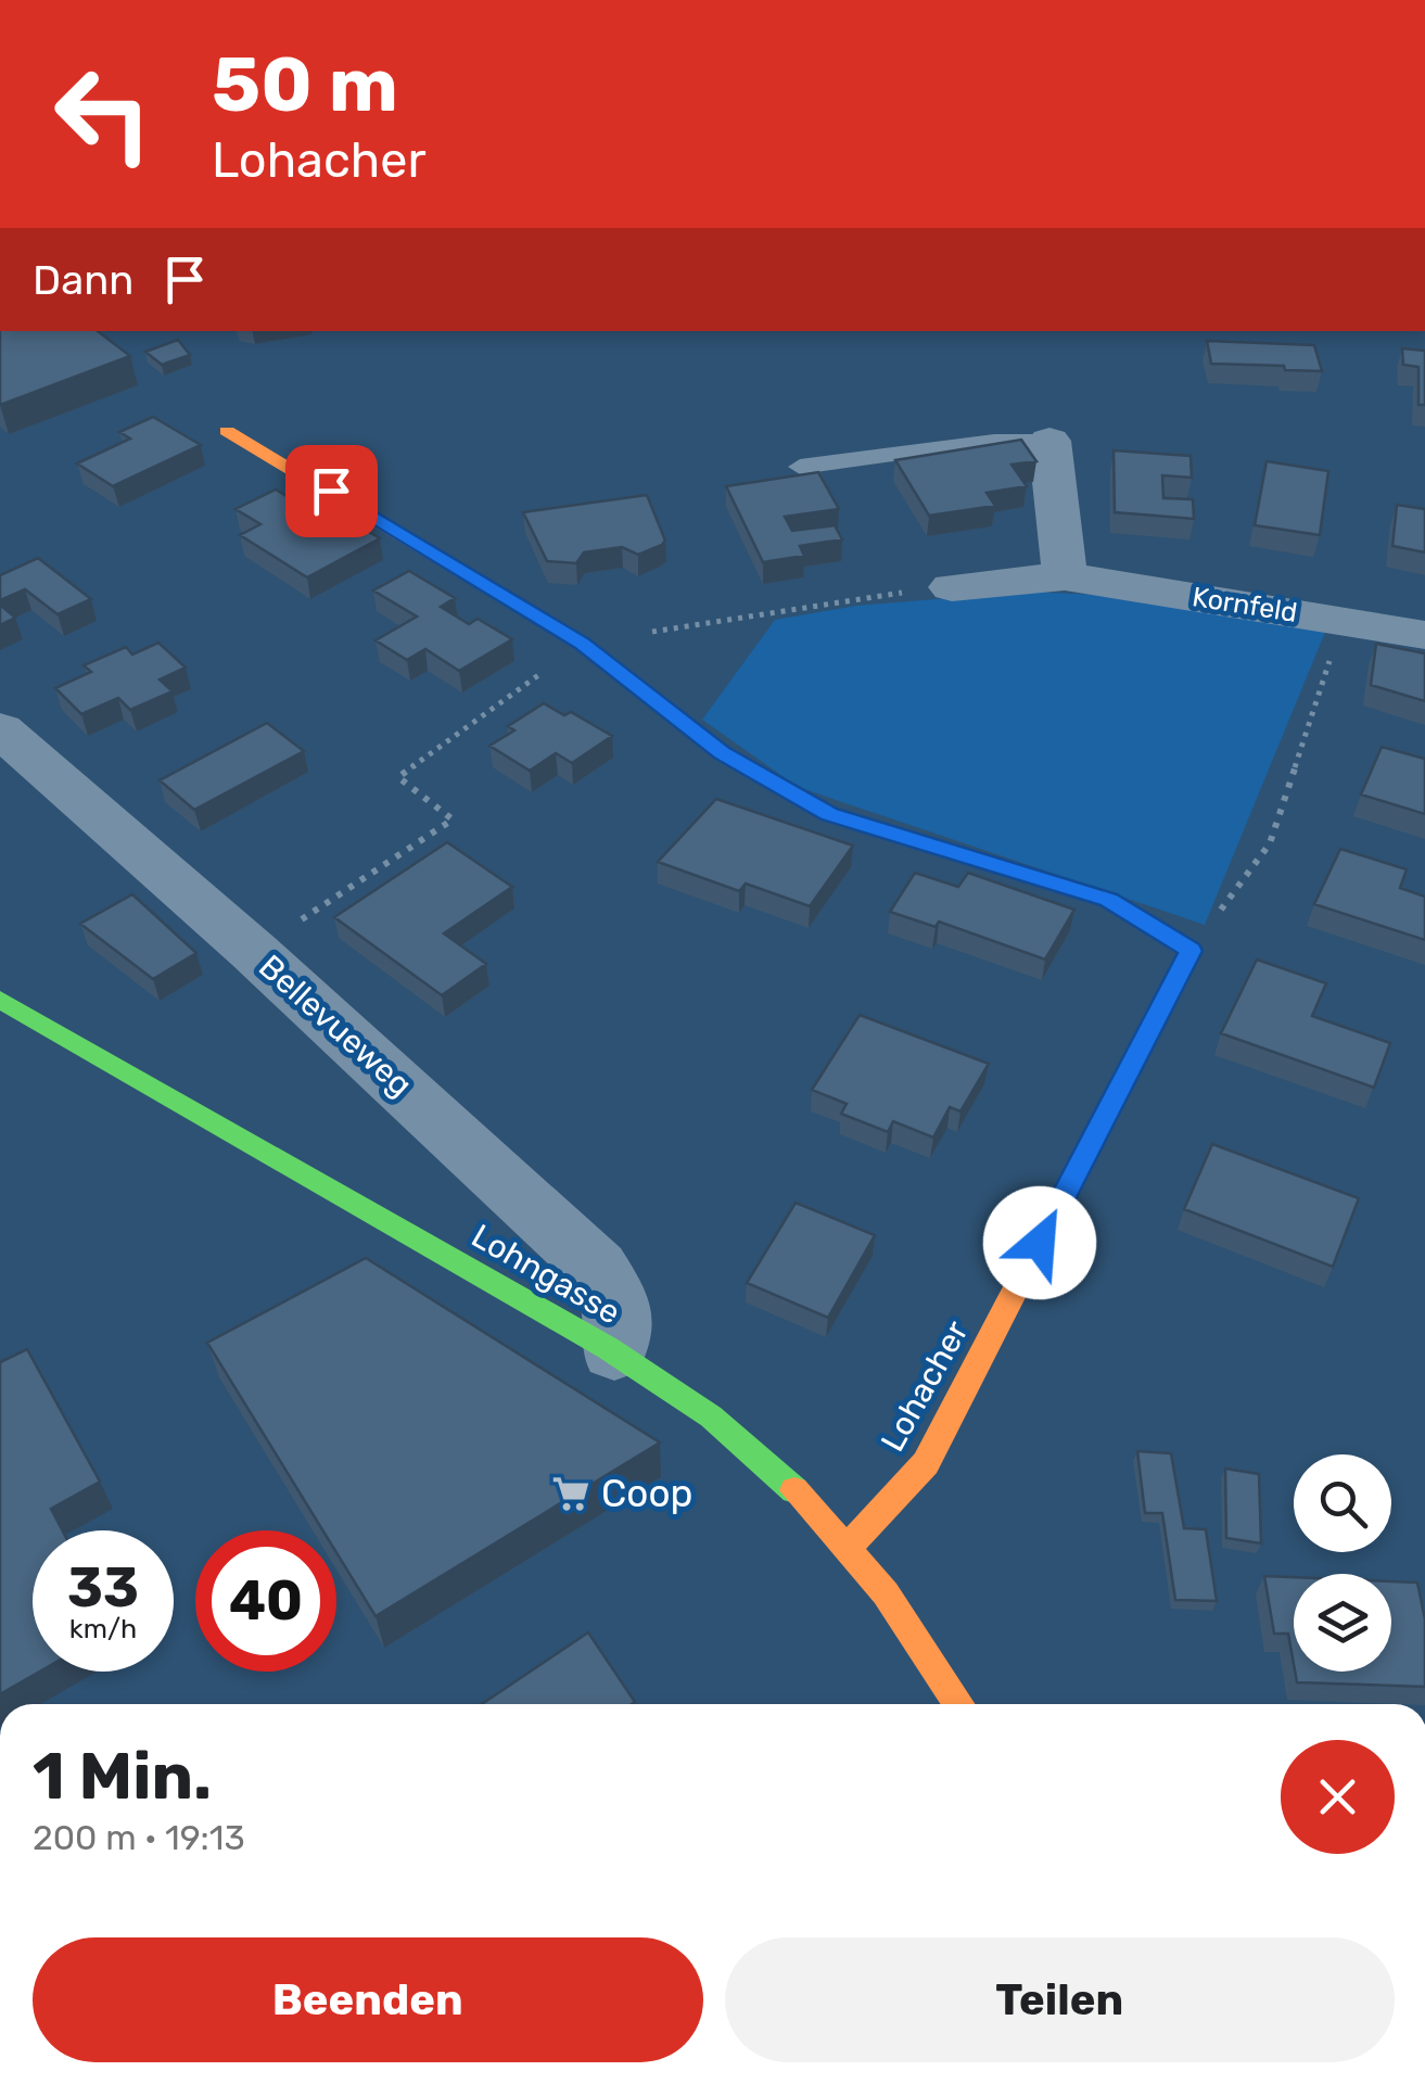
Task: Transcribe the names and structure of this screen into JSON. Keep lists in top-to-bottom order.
{
  "streets": {
    "street": [
      "Kornfeld",
      "Bellevueweg",
      "Lohngasse",
      "Lohacher"
    ]
  },
  "crossings": [
    ["Bellevueweg", "Lohngasse"],
    ["Lohngasse", "Lohacher"]
  ],
  "places": {
    "supermarket": ["Coop"]
  },
  "page": {
    "turn": ["50 m", "Lohacher"],
    "then": "Dann",
    "speed": "33 km/h",
    "limit": "40",
    "heading": ["1 Min.", "200 m · 19:13"],
    "buttons": ["Beenden", "Teilen"]
  }
}
